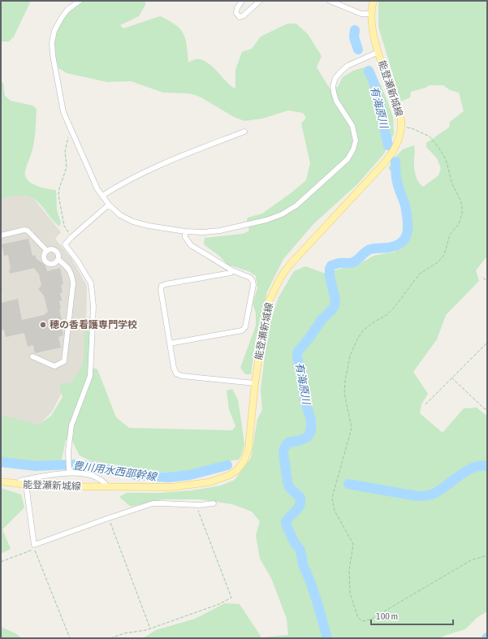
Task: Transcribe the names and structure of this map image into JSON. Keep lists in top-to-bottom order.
{
  "streets": {
    "main road": ["能登瀬新城線"]
  },
  "water": ["有海原川", "豊川用水西部幹線"],
  "places": ["穂の香看護専門学校"],
  "scale_bar": "100 m"
}
